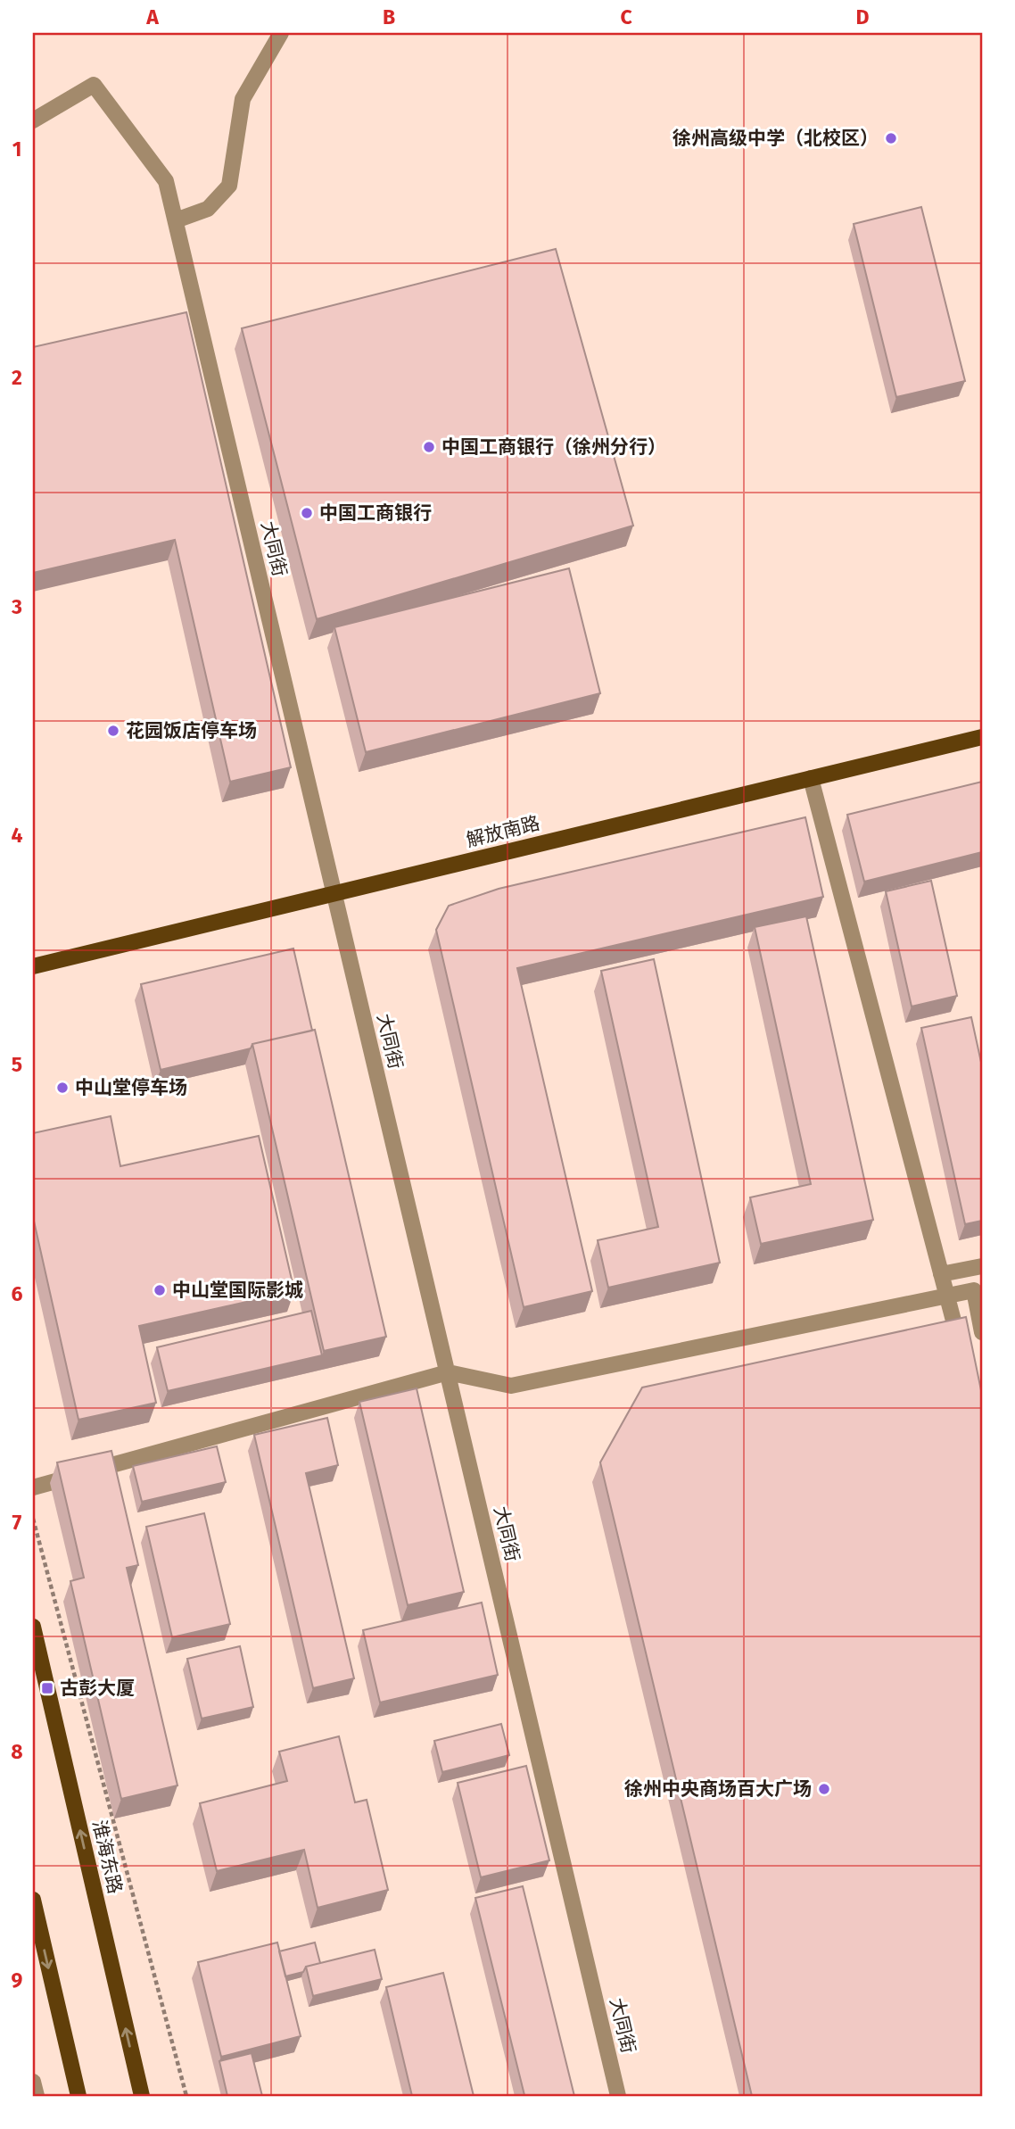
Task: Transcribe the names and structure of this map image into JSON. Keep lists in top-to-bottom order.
{
  "streets": {
    "main road": ["解放南路", "淮海东路"],
    "street": ["大同街"]
  },
  "crossings": [
    ["大同街", "解放南路"]
  ],
  "places": {
    "other": [
      "徐州高级中学（北校区）",
      "中国工商银行（徐州分行）",
      "中国工商银行",
      "花园饭店停车场",
      "中山堂停车场",
      "中山堂国际影城",
      "徐州中央商场百大广场"
    ],
    "transit": ["古彭大厦"]
  },
  "grid": {
    "columns": [
      "A",
      "B",
      "C",
      "D"
    ],
    "rows": [
      "1",
      "2",
      "3",
      "4",
      "5",
      "6",
      "7",
      "8",
      "9"
    ]
  }
}
